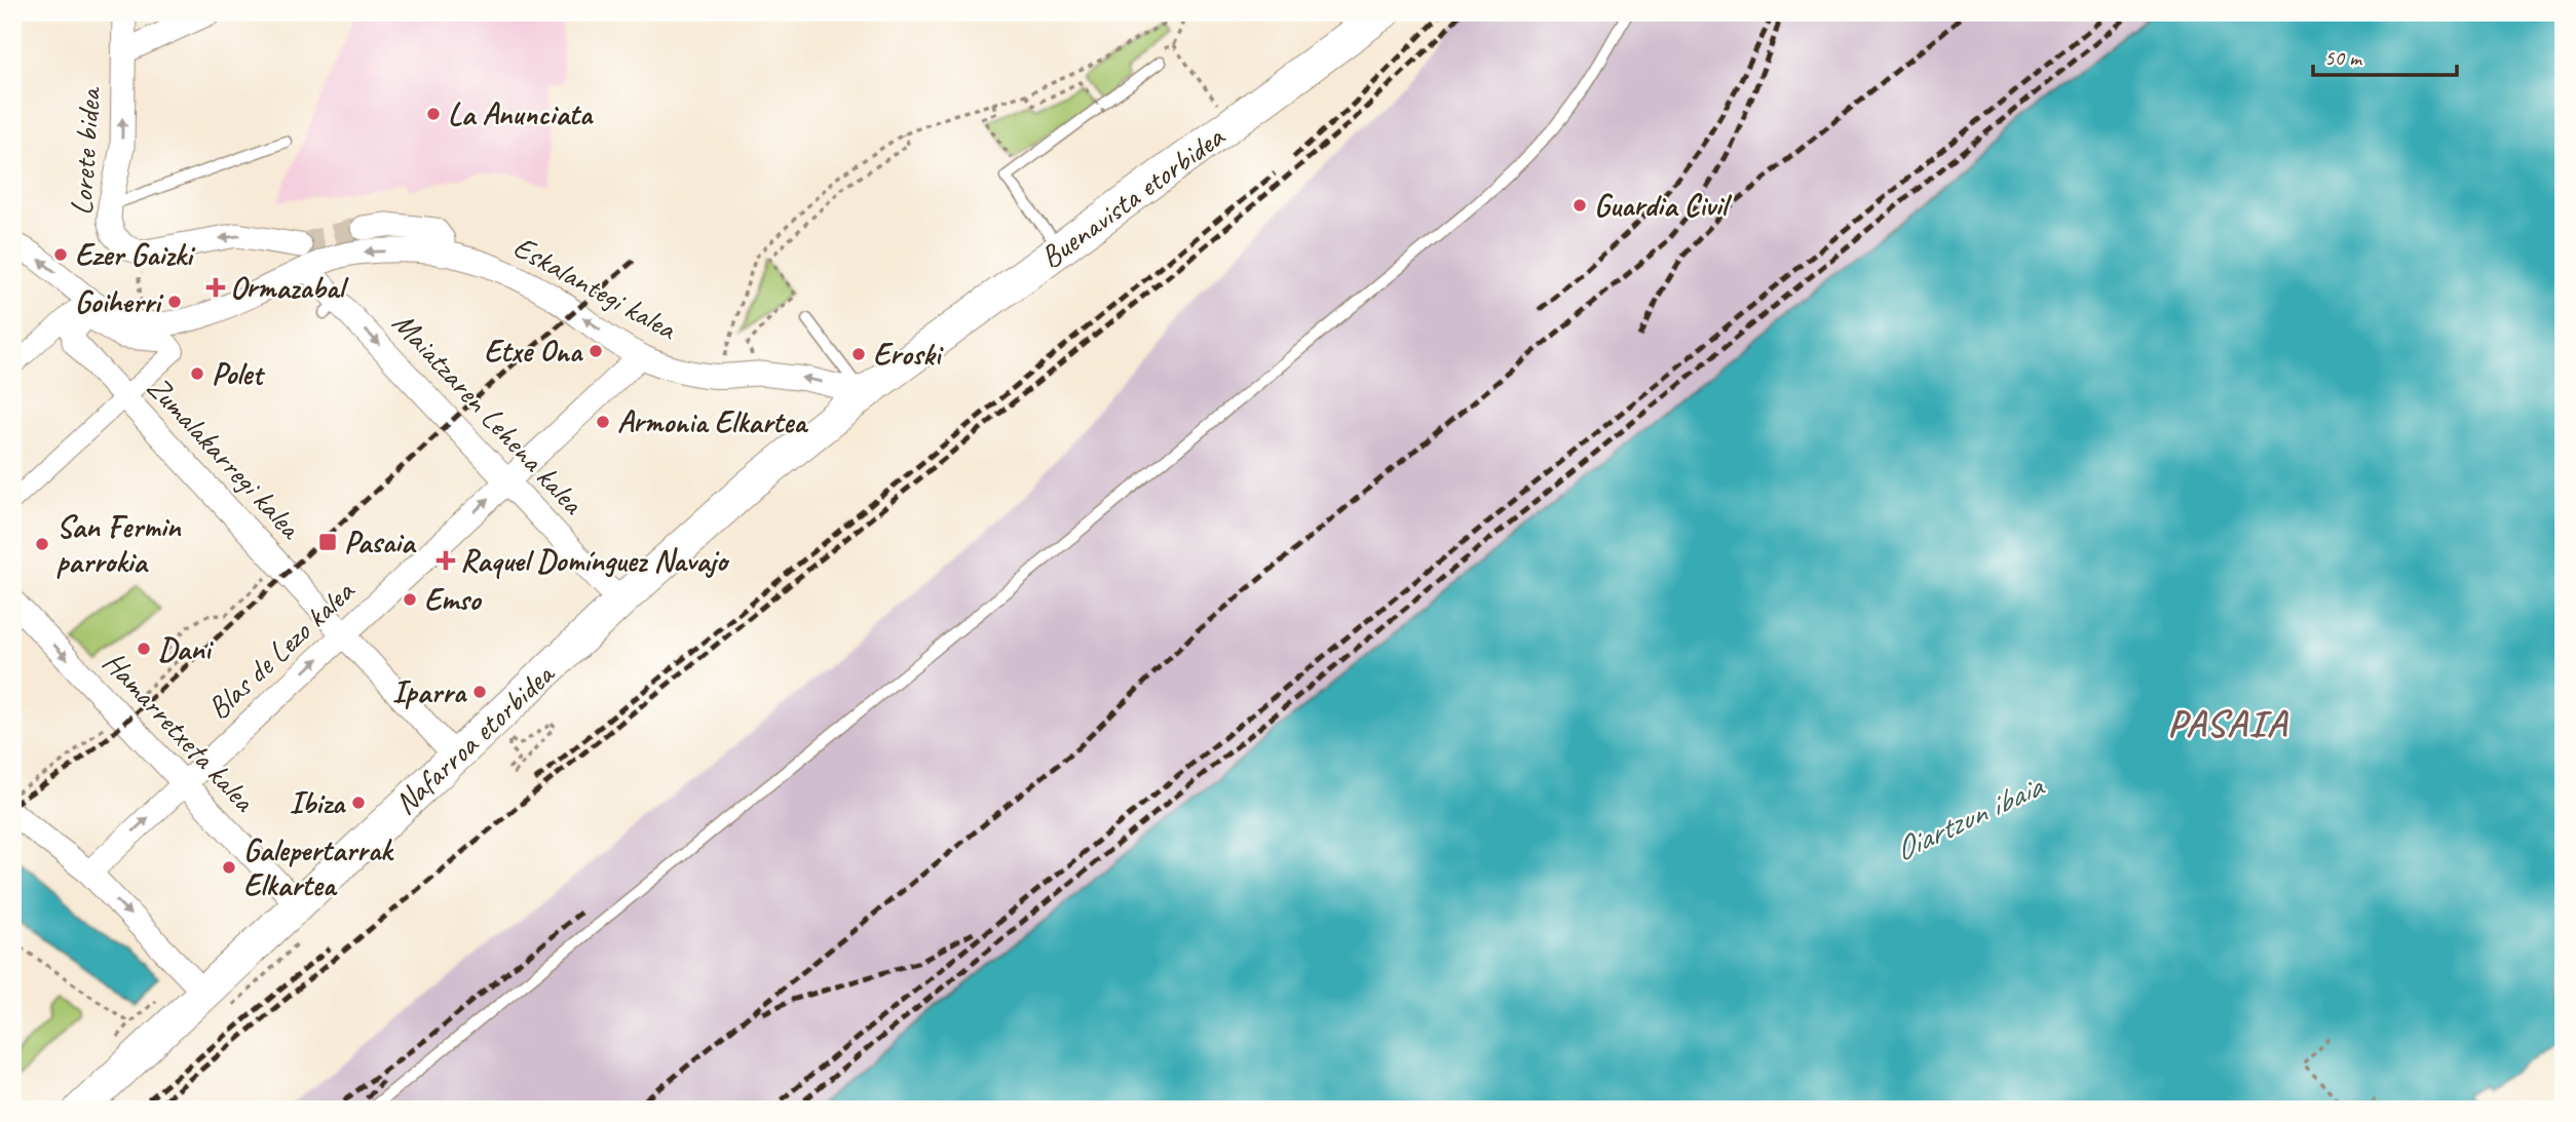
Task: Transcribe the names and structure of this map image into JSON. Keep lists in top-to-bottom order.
{
  "streets": {
    "main road": ["Buenavista etorbidea", "Nafarroa etorbidea"],
    "street": [
      "Lorete bidea",
      "Eskalantegi kalea",
      "Maiatzaren Lehena kalea",
      "Zumalakarregi kalea",
      "Blas de Lezo kalea",
      "Hamarretxeta kalea"
    ]
  },
  "crossings": [
    ["Buenavista etorbidea", "Eskalantegi kalea"],
    ["Buenavista etorbidea", "Nafarroa etorbidea"],
    ["Eskalantegi kalea", "Maiatzaren Lehena kalea"],
    ["Eskalantegi kalea", "Zumalakarregi kalea"],
    ["Eskalantegi kalea", "Blas de Lezo kalea"],
    ["Eskalantegi kalea", "Nafarroa etorbidea"],
    ["Maiatzaren Lehena kalea", "Blas de Lezo kalea"],
    ["Maiatzaren Lehena kalea", "Nafarroa etorbidea"],
    ["Zumalakarregi kalea", "Blas de Lezo kalea"],
    ["Blas de Lezo kalea", "Hamarretxeta kalea"],
    ["Hamarretxeta kalea", "Nafarroa etorbidea"]
  ],
  "one_way": [
    "Eskalantegi kalea",
    "Maiatzaren Lehena kalea",
    "Blas de Lezo kalea",
    "Hamarretxeta kalea"
  ],
  "districts": ["PASAIA"],
  "water": ["Oiartzun ibaia"],
  "places": {
    "other": [
      "La Anunciata",
      "Guardia Civil",
      "Ezer Gaizki",
      "Goiherri",
      "Etxe Ona",
      "Eroski",
      "Polet",
      "Armonia Elkartea",
      "San Fermin parrokia",
      "Emso",
      "Dani",
      "Iparra",
      "Ibiza",
      "Galepertarrak Elkartea"
    ],
    "health": ["Ormazabal", "Raquel Domínguez Navajo"],
    "transit": ["Pasaia"]
  },
  "scale_bar": "50 m"
}
